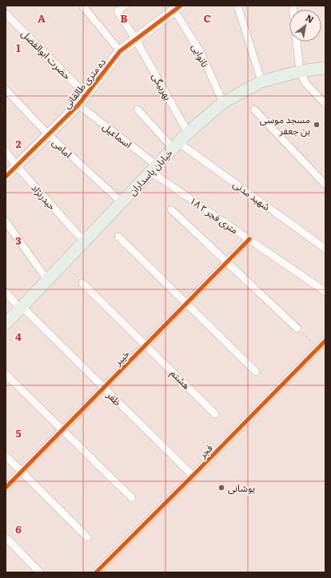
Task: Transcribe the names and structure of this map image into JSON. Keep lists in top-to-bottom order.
{
  "streets": {
    "main road": ["خیابان پاسداران"],
    "street": [
      "حضرت ابوالفضل",
      "نانوایی",
      "ده متری طالقانی",
      "بهربیگی",
      "اسماعیل",
      "امامی",
      "شهید مدنی",
      "حیدرنژاد",
      "۱۸ متری فجر ۲",
      "خیبر",
      "هشتم",
      "ظفر",
      "فجر"
    ]
  },
  "crossings": [
    ["حضرت ابوالفضل", "ده متری طالقانی"],
    ["نانوایی", "ده متری طالقانی"],
    ["نانوایی", "خیابان پاسداران"],
    ["ده متری طالقانی", "بهربیگی"],
    ["ده متری طالقانی", "اسماعیل"],
    ["ده متری طالقانی", "امامی"],
    ["ده متری طالقانی", "حیدرنژاد"],
    ["بهربیگی", "خیابان پاسداران"],
    ["اسماعیل", "خیابان پاسداران"],
    ["اسماعیل", "۱۸ متری فجر ۲"],
    ["امامی", "خیابان پاسداران"],
    ["خیابان پاسداران", "شهید مدنی"],
    ["خیابان پاسداران", "حیدرنژاد"],
    ["خیابان پاسداران", "۱۸ متری فجر ۲"],
    ["خیابان پاسداران", "ظفر"],
    ["۱۸ متری فجر ۲", "خیبر"],
    ["خیبر", "هشتم"],
    ["خیبر", "ظفر"],
    ["ظفر", "فجر"]
  ],
  "places": ["مسجد موسی بن جعفر", "یوشانی"],
  "north": "top right",
  "grid": {
    "columns": ["A", "B", "C"],
    "rows": [
      "1",
      "2",
      "3",
      "4",
      "5",
      "6"
    ]
  }
}
